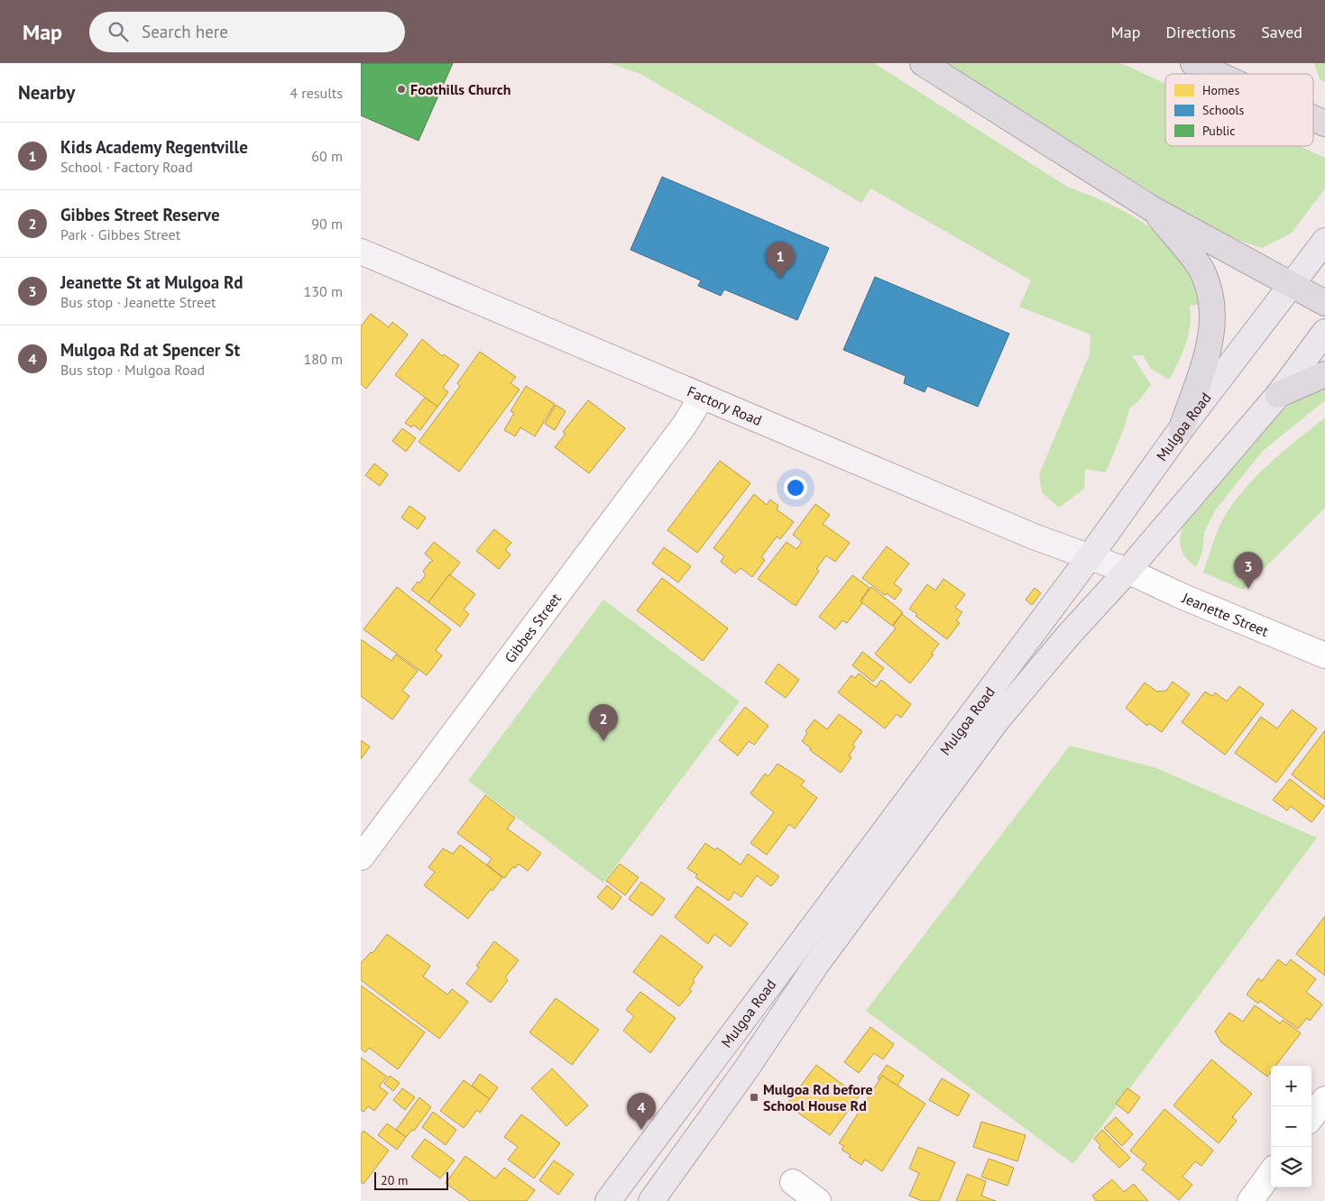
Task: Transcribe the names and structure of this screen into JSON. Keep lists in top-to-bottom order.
{
  "streets": {
    "main road": ["Mulgoa Road"],
    "street": ["Factory Road", "Jeanette Street", "Gibbes Street"]
  },
  "crossings": [
    ["Factory Road", "Mulgoa Road"],
    ["Factory Road", "Jeanette Street"],
    ["Factory Road", "Gibbes Street"],
    ["Mulgoa Road", "Jeanette Street"]
  ],
  "places": {
    "other": ["Foothills Church"],
    "transit": ["Mulgoa Rd before School House Rd"]
  },
  "legend": ["Homes", "Schools", "Public"],
  "scale_bar": "20 m",
  "page": {
    "header": "Map",
    "search": "Search here",
    "nav": ["Map", "Directions", "Saved"],
    "heading": ["Nearby", "4 results"],
    "list": [
      {
        "mark": "1",
        "name": "Kids Academy Regentville",
        "note": "School · Factory Road",
        "value": "60 m"
      },
      {
        "mark": "2",
        "name": "Gibbes Street Reserve",
        "note": "Park · Gibbes Street",
        "value": "90 m"
      },
      {
        "mark": "3",
        "name": "Jeanette St at Mulgoa Rd",
        "note": "Bus stop · Jeanette Street",
        "value": "130 m"
      },
      {
        "mark": "4",
        "name": "Mulgoa Rd at Spencer St",
        "note": "Bus stop · Mulgoa Road",
        "value": "180 m"
      }
    ],
    "pins": [
      "1",
      "3",
      "2",
      "4"
    ],
    "map_buttons": ["+", "−"],
    "scale": "20 m"
  }
}
